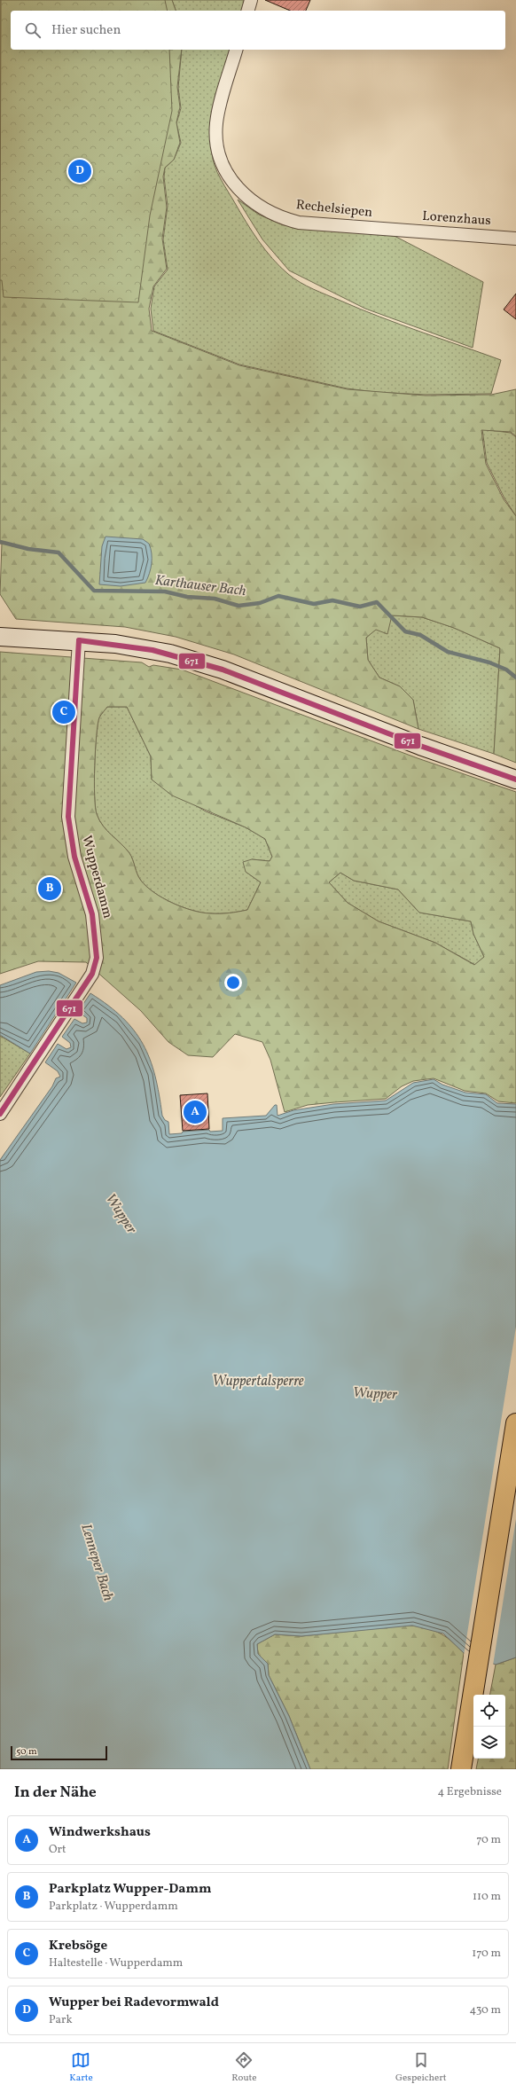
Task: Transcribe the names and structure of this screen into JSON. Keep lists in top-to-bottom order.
{
  "streets": {
    "street": ["Rechelsiepen", "Lorenzhaus", "Wupperdamm"]
  },
  "crossings": [
    ["Rechelsiepen", "Lorenzhaus"]
  ],
  "water": [
    "Karthauser Bach",
    "Wupper",
    "Wuppertalsperre",
    "Lenneper Bach"
  ],
  "lines": ["transit line 671"],
  "scale_bar": "50 m",
  "page": {
    "search": "Hier suchen",
    "pins": [
      "D",
      "C",
      "B",
      "A"
    ],
    "scale": "50 m",
    "heading": ["In der Nähe", "4 Ergebnisse"],
    "list": [
      {
        "mark": "A",
        "name": "Windwerkshaus",
        "note": "Ort",
        "value": "70 m"
      },
      {
        "mark": "B",
        "name": "Parkplatz Wupper-Damm",
        "note": "Parkplatz · Wupperdamm",
        "value": "110 m"
      },
      {
        "mark": "C",
        "name": "Krebsöge",
        "note": "Haltestelle · Wupperdamm",
        "value": "170 m"
      },
      {
        "mark": "D",
        "name": "Wupper bei Radevormwald",
        "note": "Park",
        "value": "430 m"
      }
    ],
    "nav": ["Karte", "Route", "Gespeichert"]
  }
}
